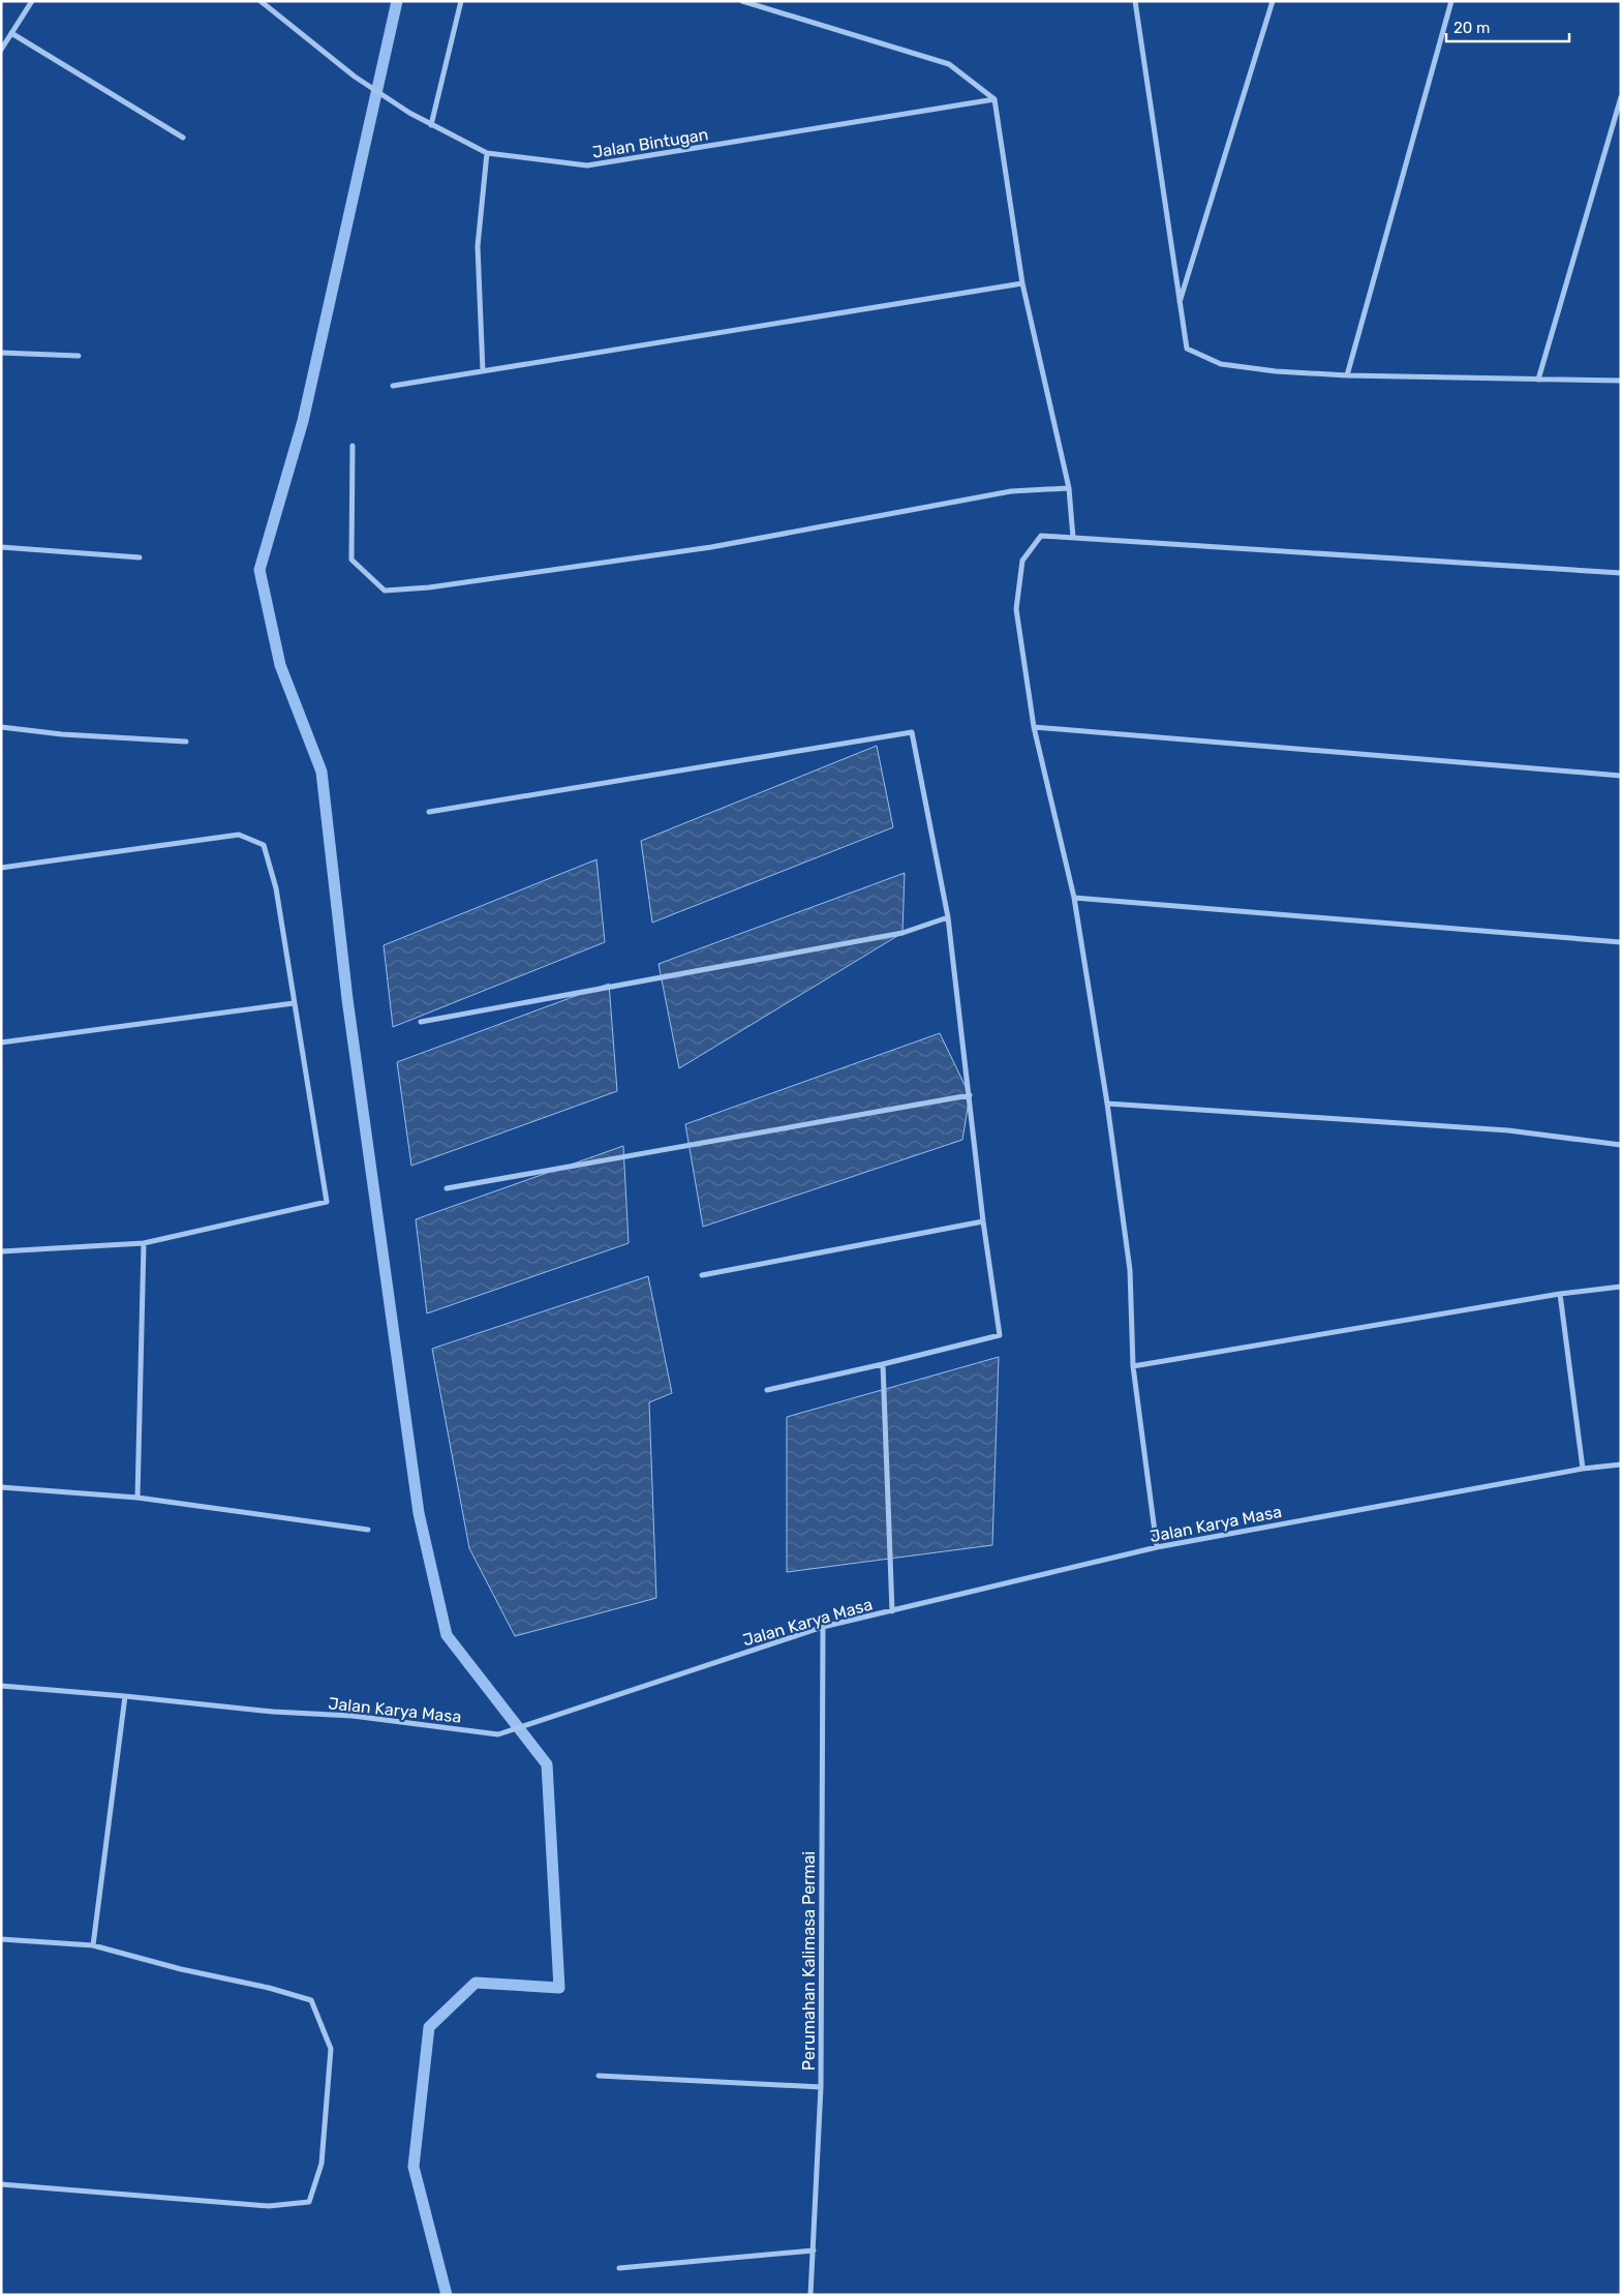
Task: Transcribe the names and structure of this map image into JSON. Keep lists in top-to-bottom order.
{
  "streets": {
    "street": ["Jalan Bintugan", "Jalan Karya Masa", "Perumahan Kalimasa Permai"]
  },
  "crossings": [
    ["Jalan Karya Masa", "Perumahan Kalimasa Permai"]
  ],
  "scale_bar": "20 m"
}
